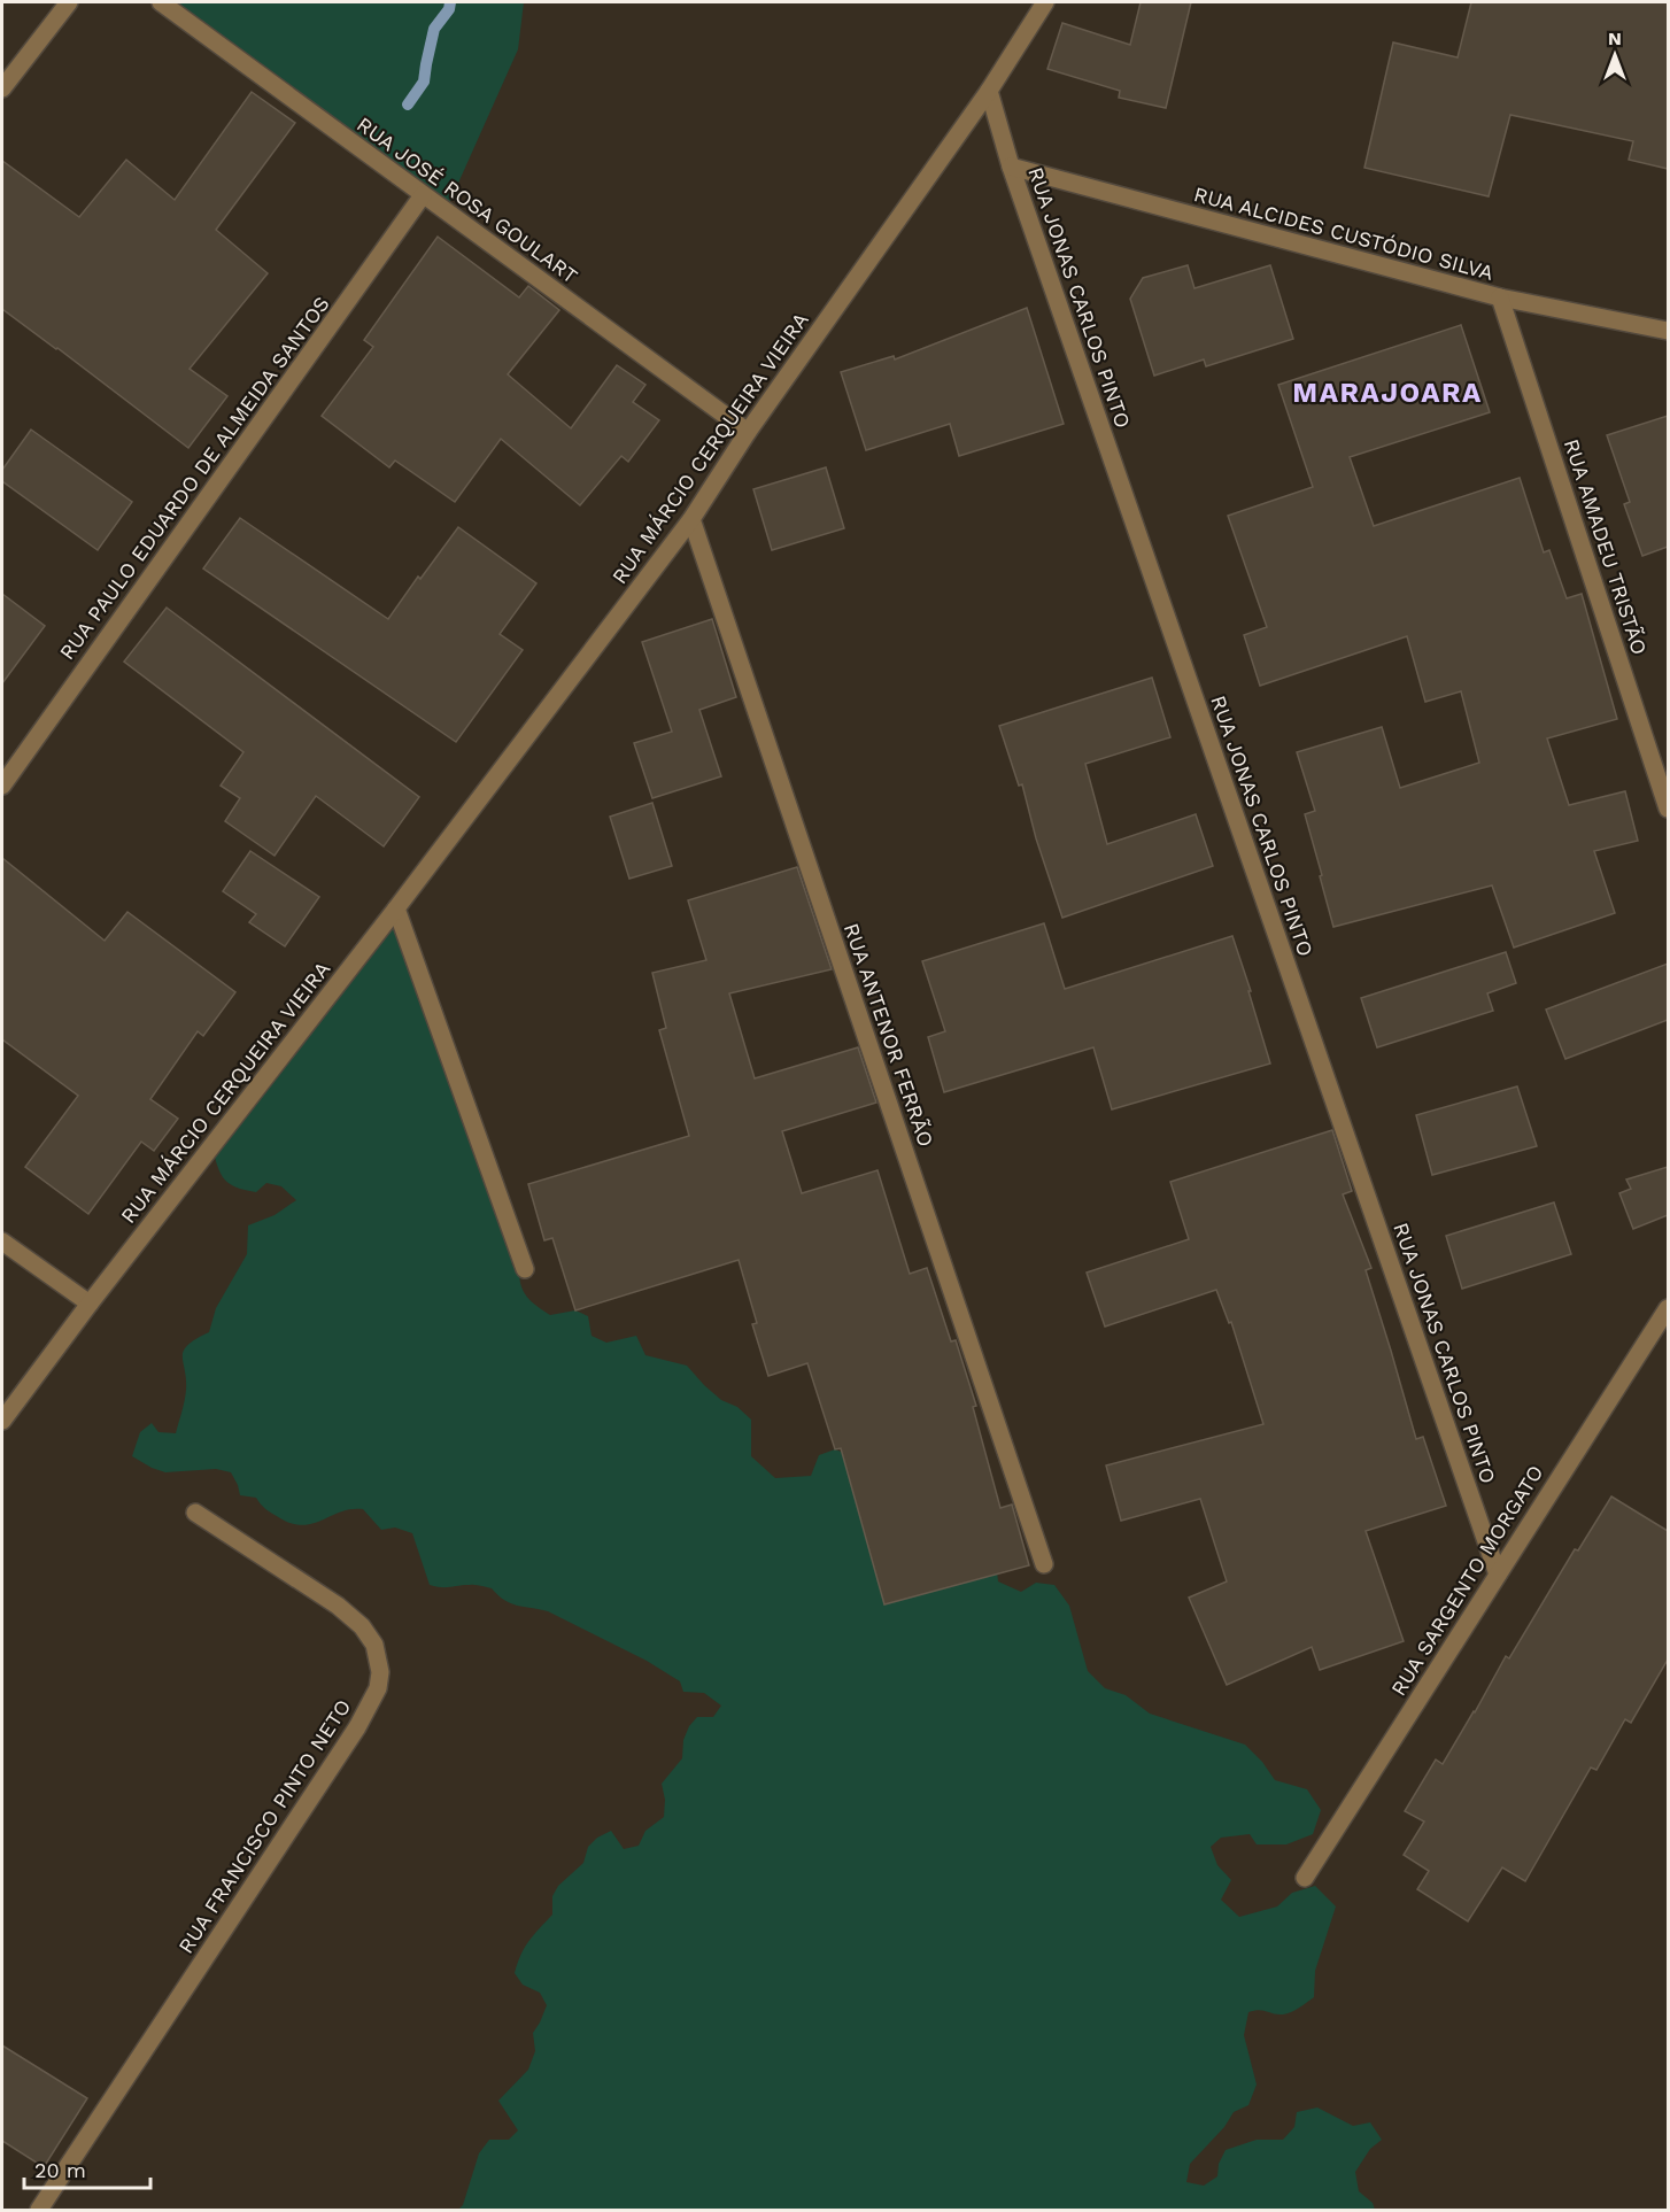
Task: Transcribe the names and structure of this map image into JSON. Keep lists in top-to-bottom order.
{
  "streets": {
    "street": [
      "RUA JOSÉ ROSA GOULART",
      "RUA ALCIDES CUSTÓDIO SILVA",
      "RUA JONAS CARLOS PINTO",
      "RUA MÁRCIO CERQUEIRA VIEIRA",
      "RUA PAULO EDUARDO DE ALMEIDA SANTOS",
      "RUA AMADEU TRISTÃO",
      "RUA ANTENOR FERRÃO",
      "RUA SARGENTO MORGATO",
      "RUA FRANCISCO PINTO NETO"
    ]
  },
  "crossings": [
    ["RUA JOSÉ ROSA GOULART", "RUA MÁRCIO CERQUEIRA VIEIRA"],
    ["RUA JOSÉ ROSA GOULART", "RUA PAULO EDUARDO DE ALMEIDA SANTOS"],
    ["RUA ALCIDES CUSTÓDIO SILVA", "RUA JONAS CARLOS PINTO"],
    ["RUA ALCIDES CUSTÓDIO SILVA", "RUA AMADEU TRISTÃO"],
    ["RUA JONAS CARLOS PINTO", "RUA MÁRCIO CERQUEIRA VIEIRA"],
    ["RUA JONAS CARLOS PINTO", "RUA SARGENTO MORGATO"],
    ["RUA MÁRCIO CERQUEIRA VIEIRA", "RUA ANTENOR FERRÃO"]
  ],
  "districts": ["MARAJOARA"],
  "scale_bar": "20 m",
  "north": "top"
}
